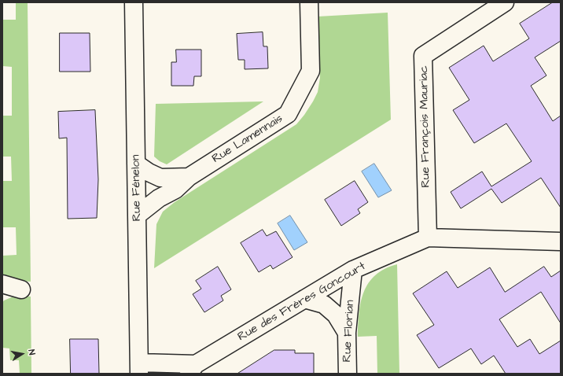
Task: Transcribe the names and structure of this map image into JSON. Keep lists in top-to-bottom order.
{
  "streets": {
    "street": [
      "Rue François Mauriac",
      "Rue Lamennais",
      "Rue Fénelon",
      "Rue des Frères Goncourt",
      "Rue Florian"
    ]
  },
  "crossings": [
    ["Rue François Mauriac", "Rue des Frères Goncourt"],
    ["Rue Lamennais", "Rue Fénelon"],
    ["Rue des Frères Goncourt", "Rue Florian"]
  ],
  "north": "right"
}
